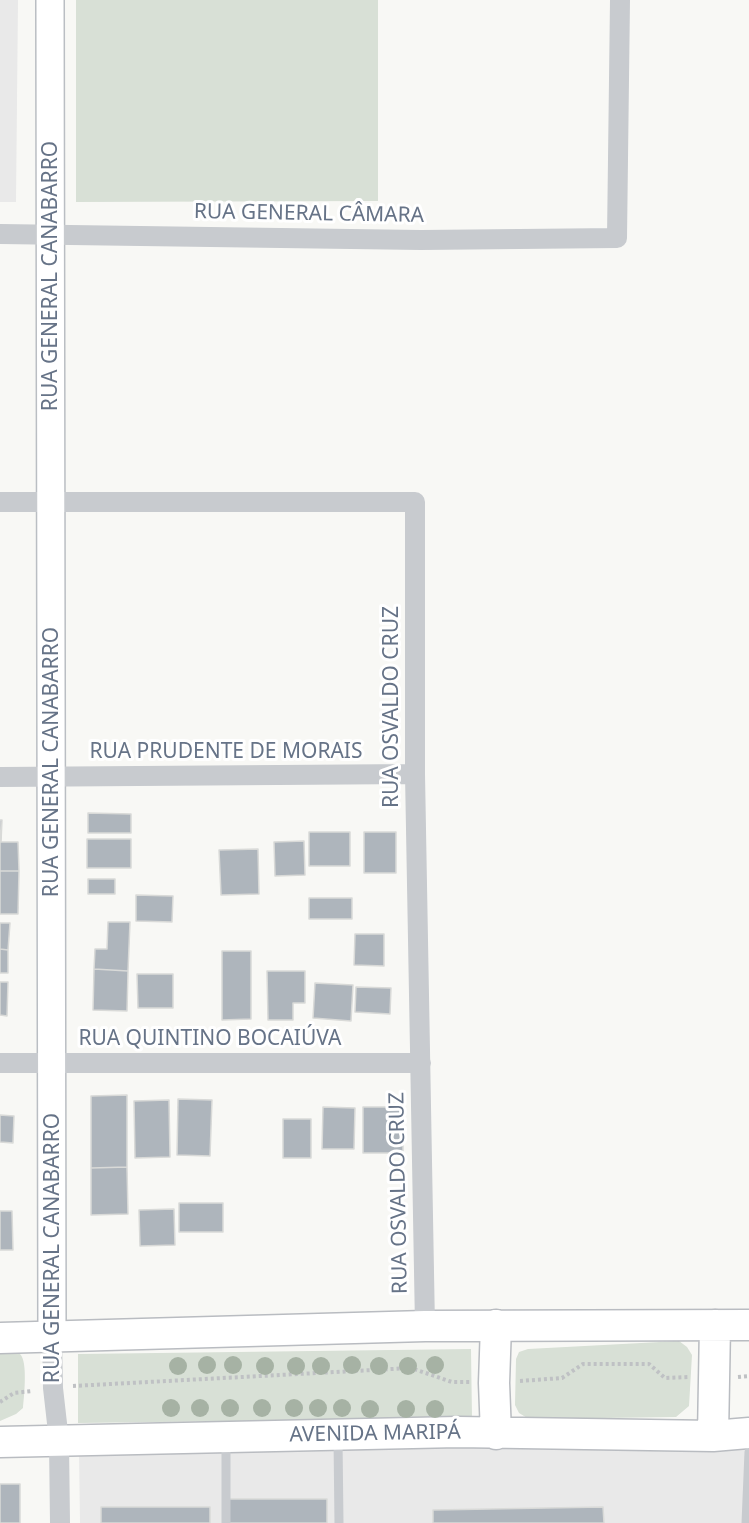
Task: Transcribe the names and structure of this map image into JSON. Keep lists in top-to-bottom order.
{
  "streets": {
    "main road": ["AVENIDA MARIPÁ"],
    "street": [
      "RUA GENERAL CÂMARA",
      "RUA GENERAL CANABARRO",
      "RUA OSVALDO CRUZ",
      "RUA PRUDENTE DE MORAIS",
      "RUA QUINTINO BOCAIÚVA"
    ]
  },
  "crossings": [
    ["RUA GENERAL CÂMARA", "RUA GENERAL CANABARRO"],
    ["RUA GENERAL CANABARRO", "RUA OSVALDO CRUZ"],
    ["RUA GENERAL CANABARRO", "RUA PRUDENTE DE MORAIS"],
    ["RUA GENERAL CANABARRO", "RUA QUINTINO BOCAIÚVA"],
    ["RUA GENERAL CANABARRO", "AVENIDA MARIPÁ"],
    ["RUA OSVALDO CRUZ", "RUA PRUDENTE DE MORAIS"],
    ["RUA OSVALDO CRUZ", "RUA QUINTINO BOCAIÚVA"]
  ]
}
